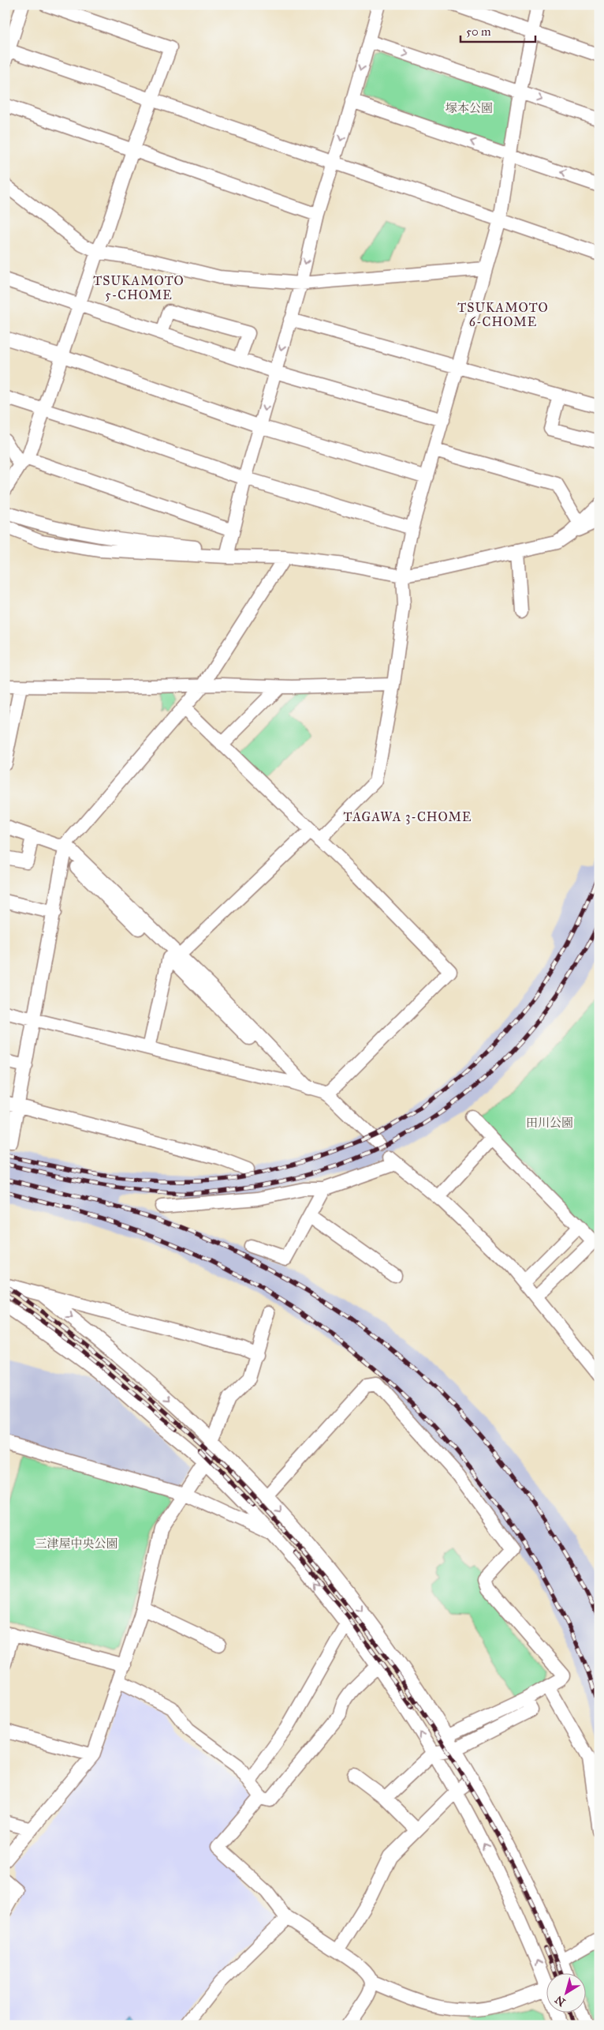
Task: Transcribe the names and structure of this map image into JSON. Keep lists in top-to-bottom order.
{
  "districts": ["TSUKAMOTO 5-CHOME", "TSUKAMOTO 6-CHOME", "TAGAWA 3-CHOME"],
  "parks": ["塚本公園", "田川公園", "三津屋中央公園"],
  "scale_bar": "50 m",
  "north": "bottom left"
}
